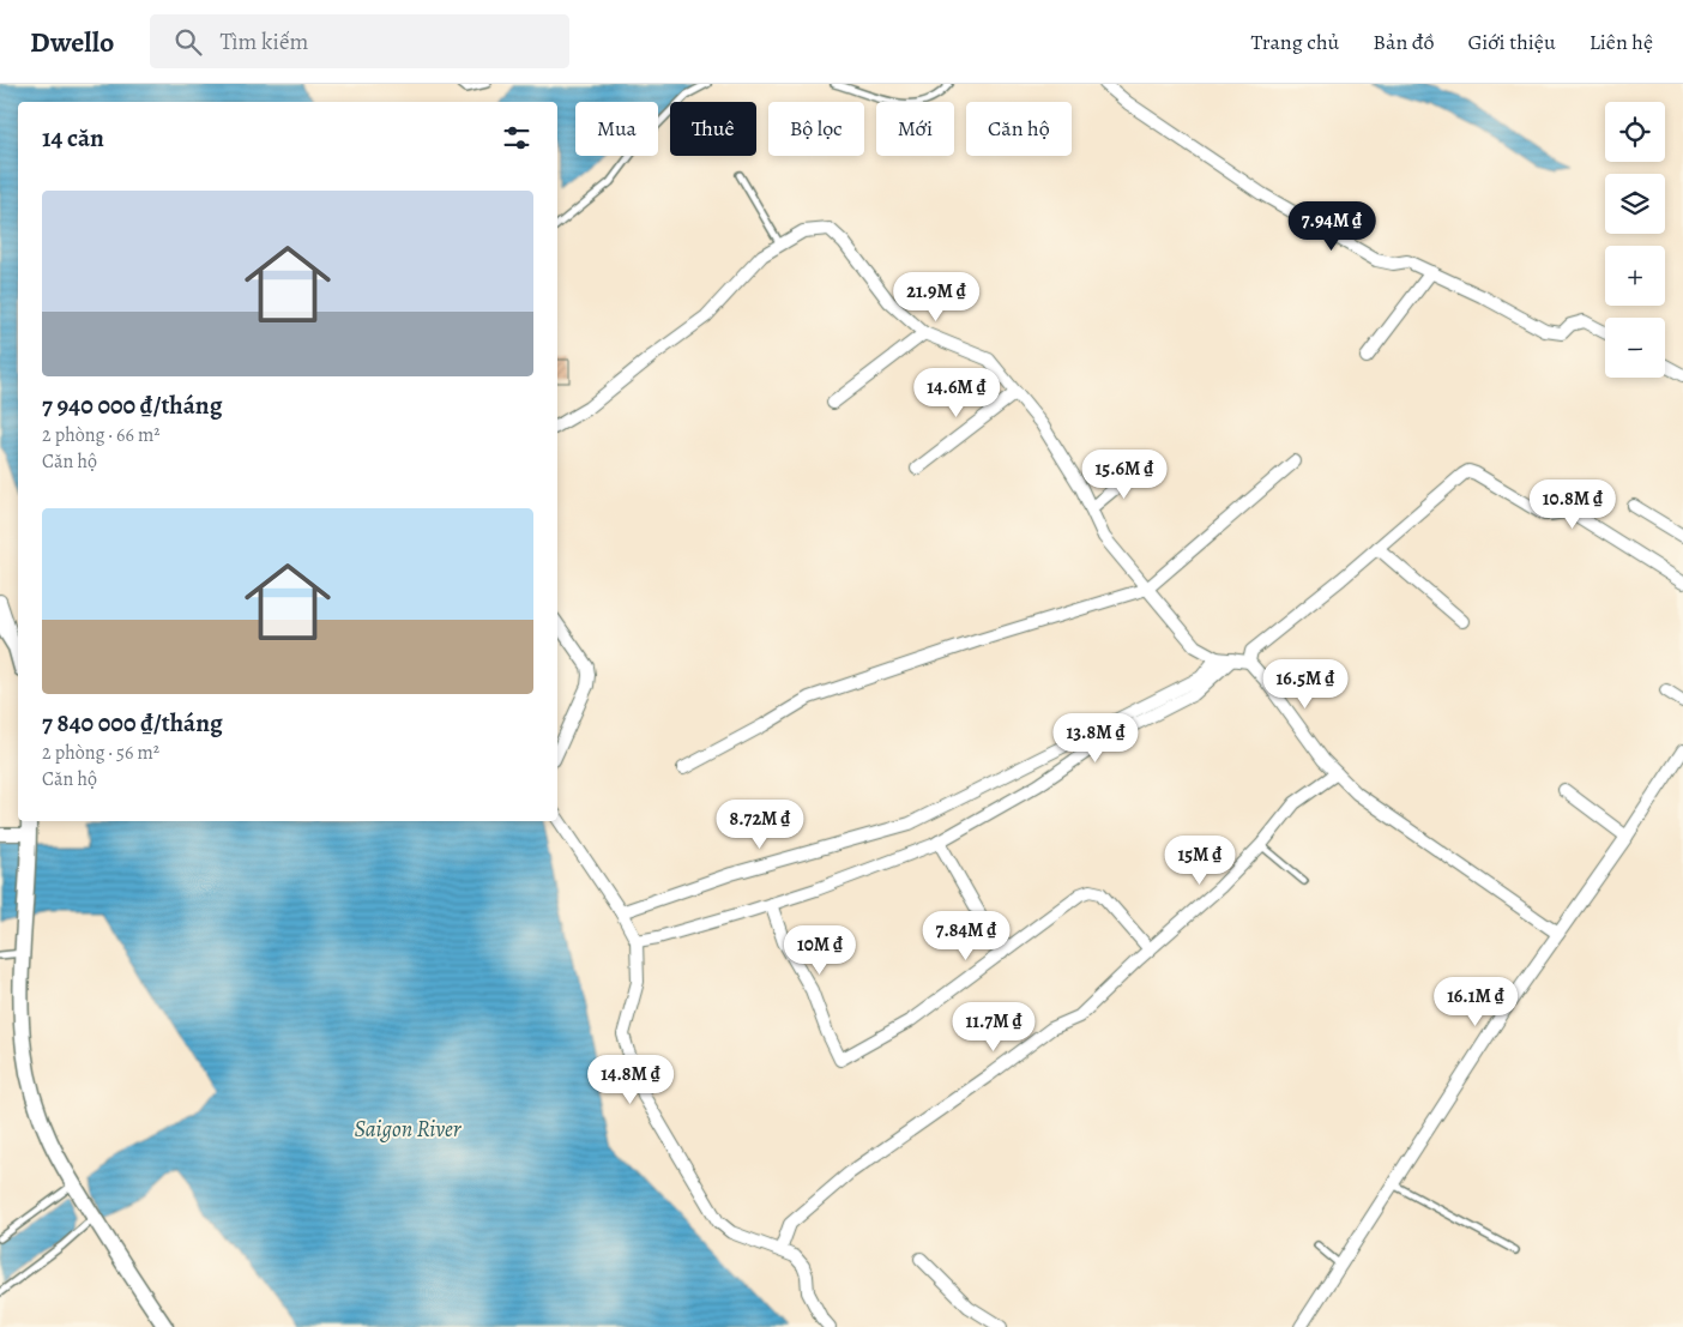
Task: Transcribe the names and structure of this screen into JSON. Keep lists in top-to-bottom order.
{
  "water": ["Saigon River"],
  "page": {
    "header": "Dwello",
    "search": "Tìm kiếm",
    "nav": [
      "Trang chủ",
      "Bản đồ",
      "Giới thiệu",
      "Liên hệ"
    ],
    "map_buttons": ["+", "−"],
    "chip": [
      "Mua",
      "Thuê",
      "Bộ lọc",
      "Mới",
      "Căn hộ"
    ],
    "heading": "14 căn",
    "list": [
      {
        "name": "7 940 000 ₫/tháng",
        "note": "2 phòng · 66 m² · Căn hộ"
      },
      {
        "name": "7 840 000 ₫/tháng",
        "note": "2 phòng · 56 m² · Căn hộ"
      }
    ],
    "price": [
      "7.94M ₫",
      "21.9M ₫",
      "14.6M ₫",
      "15.6M ₫",
      "10.8M ₫",
      "16.5M ₫",
      "13.8M ₫",
      "8.72M ₫",
      "15M ₫",
      "7.84M ₫",
      "10M ₫",
      "16.1M ₫",
      "11.7M ₫",
      "14.8M ₫"
    ]
  }
}
